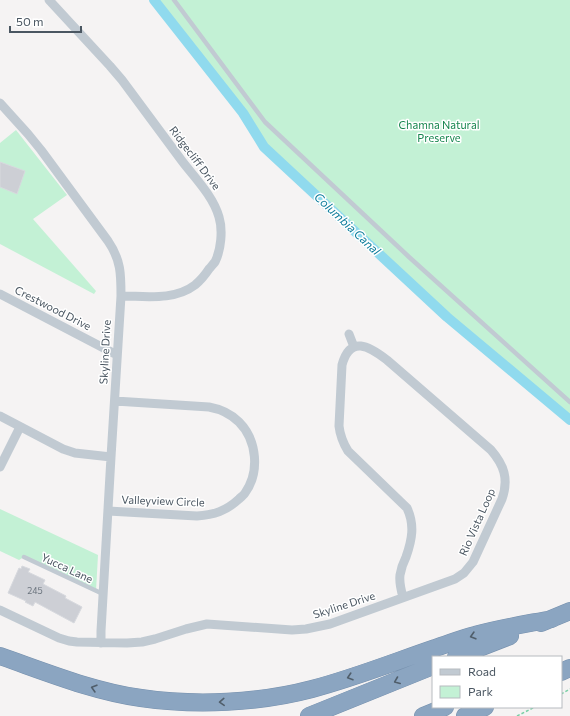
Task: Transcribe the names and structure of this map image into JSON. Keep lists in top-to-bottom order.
{
  "streets": {
    "street": [
      "Ridgecliff Drive",
      "Crestwood Drive",
      "Skyline Drive",
      "Valleyview Circle",
      "Rio Vista Loop"
    ],
    "lane": ["Yucca Lane"]
  },
  "crossings": [
    ["Ridgecliff Drive", "Skyline Drive"],
    ["Crestwood Drive", "Skyline Drive"],
    ["Skyline Drive", "Valleyview Circle"],
    ["Skyline Drive", "Rio Vista Loop"],
    ["Skyline Drive", "Yucca Lane"]
  ],
  "water": ["Columbia Canal"],
  "parks": ["Chamna Natural Preserve"],
  "house_numbers": ["245"],
  "legend": ["Road", "Park"],
  "scale_bar": "50 m"
}
